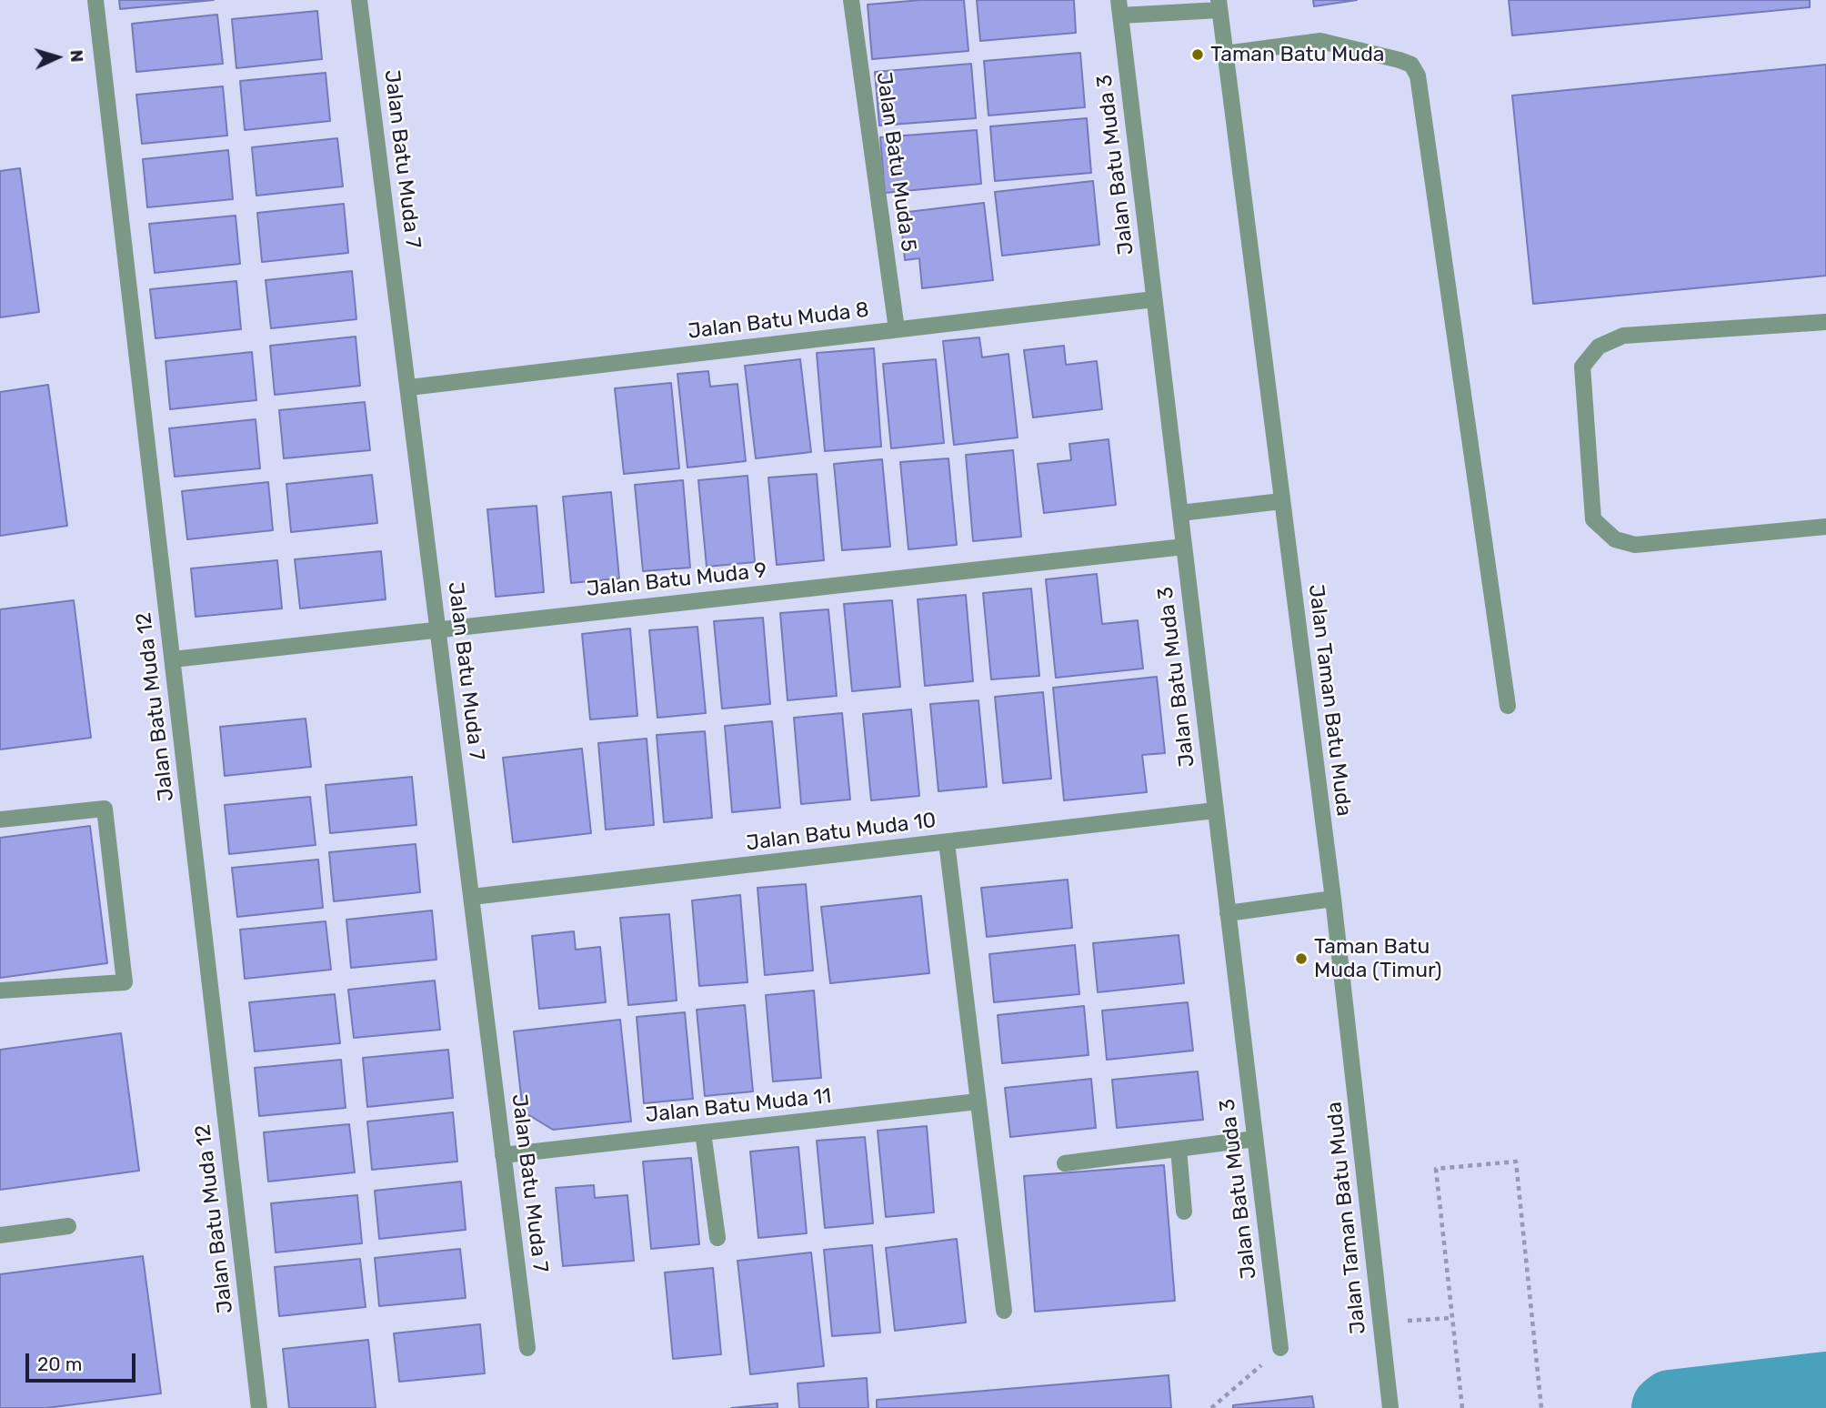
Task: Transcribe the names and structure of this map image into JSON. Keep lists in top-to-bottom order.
{
  "streets": {
    "street": [
      "Jalan Batu Muda 7",
      "Jalan Batu Muda 5",
      "Jalan Batu Muda 3",
      "Jalan Batu Muda 8",
      "Jalan Batu Muda 9",
      "Jalan Taman Batu Muda",
      "Jalan Batu Muda 12",
      "Jalan Batu Muda 10",
      "Jalan Batu Muda 11"
    ]
  },
  "crossings": [
    ["Jalan Batu Muda 7", "Jalan Batu Muda 8"],
    ["Jalan Batu Muda 7", "Jalan Batu Muda 9"],
    ["Jalan Batu Muda 7", "Jalan Batu Muda 10"],
    ["Jalan Batu Muda 7", "Jalan Batu Muda 11"],
    ["Jalan Batu Muda 5", "Jalan Batu Muda 8"],
    ["Jalan Batu Muda 3", "Jalan Batu Muda 8"],
    ["Jalan Batu Muda 3", "Jalan Batu Muda 9"],
    ["Jalan Batu Muda 3", "Jalan Batu Muda 10"],
    ["Jalan Batu Muda 9", "Jalan Batu Muda 12"]
  ],
  "places": ["Taman Batu Muda", "Taman Batu Muda (Timur)"],
  "scale_bar": "20 m",
  "north": "right"
}
